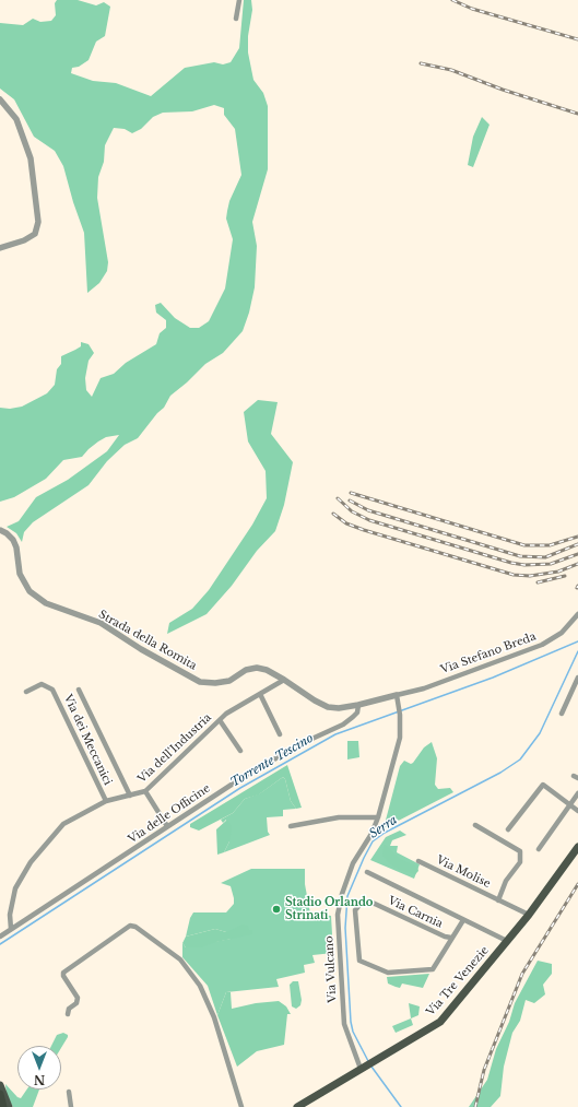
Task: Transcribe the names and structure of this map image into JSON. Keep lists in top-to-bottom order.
{
  "streets": {
    "main road": ["Via Tre Venezie"],
    "street": [
      "Strada della Romita",
      "Via Stefano Breda",
      "Via dei Meccanici",
      "Via dell'Industria",
      "Via delle Officine",
      "Via Molise",
      "Via Carnia",
      "Via Vulcano"
    ]
  },
  "crossings": [
    ["Strada della Romita", "Via Stefano Breda"],
    ["Strada della Romita", "Via dell'Industria"],
    ["Strada della Romita", "Via delle Officine"],
    ["Strada della Romita", "Via Vulcano"],
    ["Via Stefano Breda", "Via Vulcano"],
    ["Via dei Meccanici", "Via dell'Industria"],
    ["Via dell'Industria", "Via delle Officine"],
    ["Via Molise", "Via Tre Venezie"],
    ["Via Carnia", "Via Tre Venezie"],
    ["Via Vulcano", "Via Tre Venezie"]
  ],
  "water": ["Torrente Tescino", "Serra"],
  "places": ["Stadio Orlando Strinati"],
  "north": "bottom"
}
